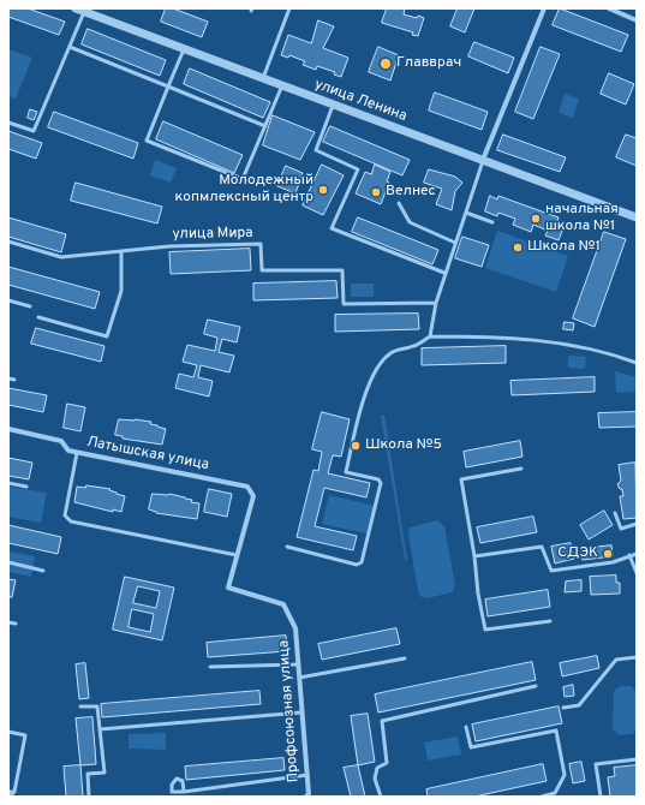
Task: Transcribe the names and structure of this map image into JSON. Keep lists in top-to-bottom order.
{
  "streets": {
    "street": ["улица Ленина", "Латышская улица", "Профсоюзная улица"],
    "lane": ["улица Мира"]
  },
  "crossings": [
    ["Латышская улица", "Профсоюзная улица"]
  ],
  "places": [
    "Главврач",
    "Молодежный копмлексный центр",
    "Велнес",
    "начальная школа №1",
    "Школа №1",
    "Школа №5",
    "СДЭК"
  ]
}
